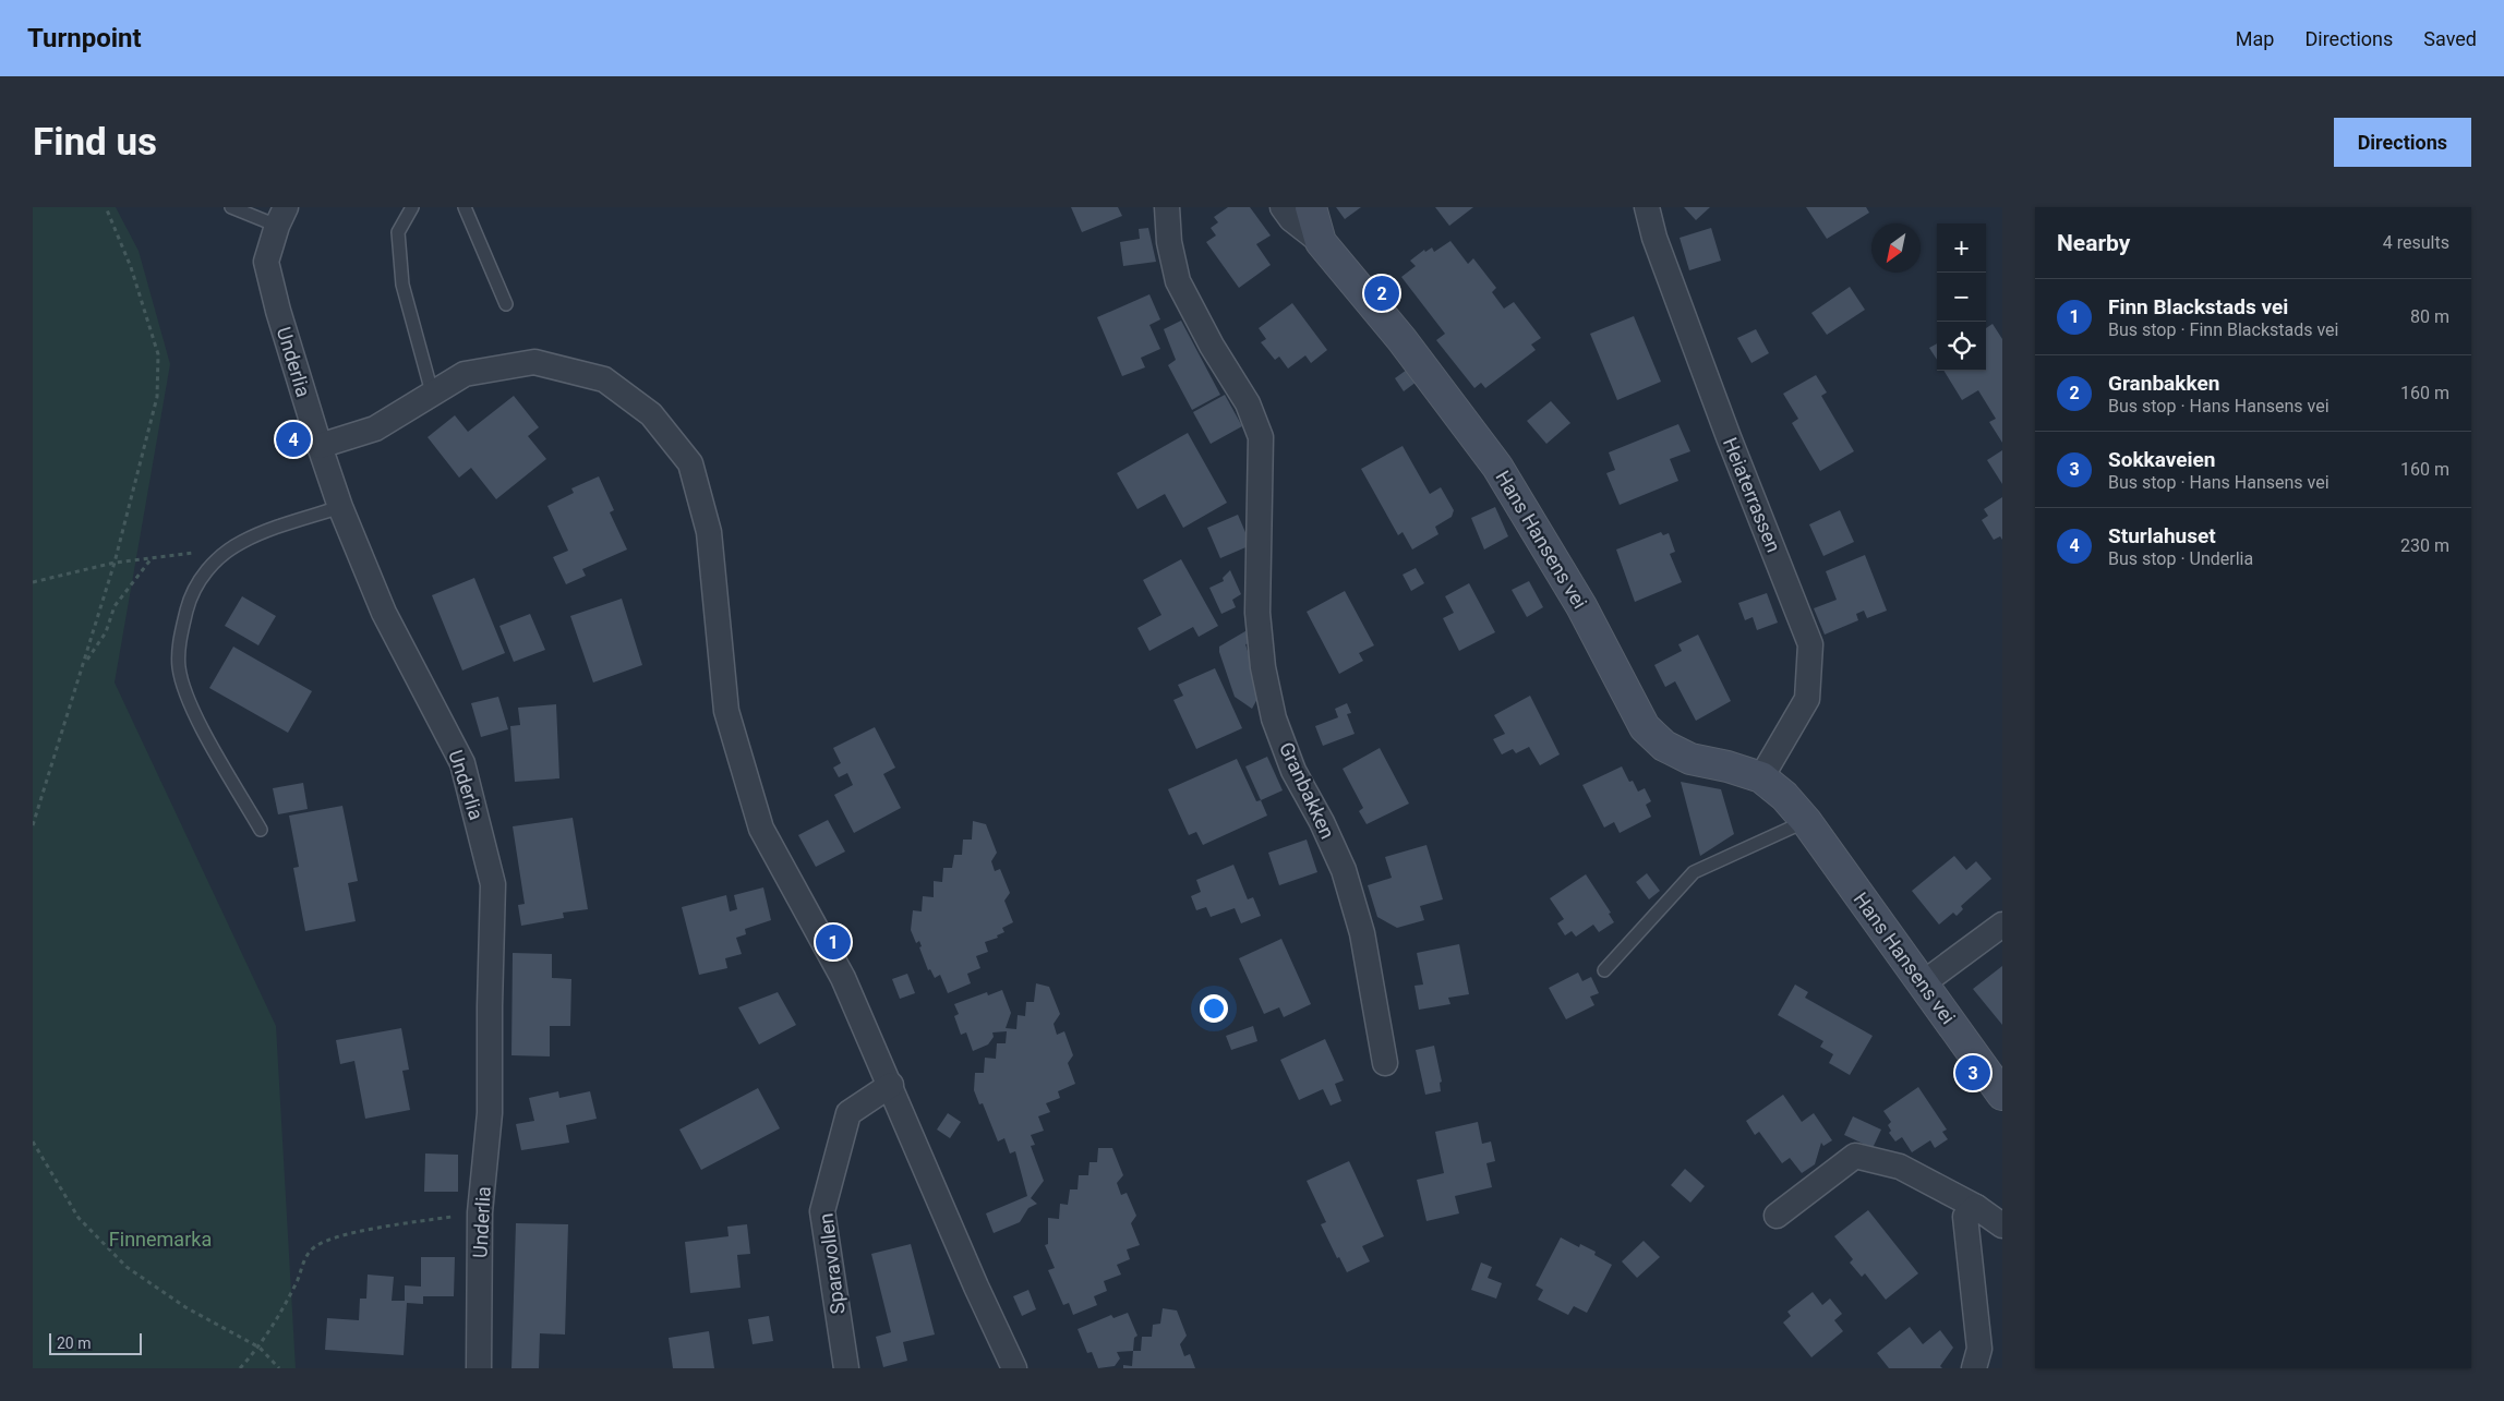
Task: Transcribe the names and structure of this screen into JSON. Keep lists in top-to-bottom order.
{
  "streets": {
    "main road": ["Hans Hansens vei"],
    "street": [
      "Underlia",
      "Heiaterrassen",
      "Granbakken",
      "Sparavollen"
    ]
  },
  "crossings": [
    ["Heiaterrassen", "Hans Hansens vei"]
  ],
  "parks": ["Finnemarka"],
  "scale_bar": "20 m",
  "north": "bottom left",
  "page": {
    "header": "Turnpoint",
    "nav": ["Map", "Directions", "Saved"],
    "buttons": "Directions",
    "title": "Find us",
    "heading": ["Nearby", "4 results"],
    "map_buttons": ["+", "−"],
    "pins": [
      "2",
      "4",
      "1",
      "3"
    ],
    "list": [
      {
        "mark": "1",
        "name": "Finn Blackstads vei",
        "note": "Bus stop · Finn Blackstads vei",
        "value": "80 m"
      },
      {
        "mark": "2",
        "name": "Granbakken",
        "note": "Bus stop · Hans Hansens vei",
        "value": "160 m"
      },
      {
        "mark": "3",
        "name": "Sokkaveien",
        "note": "Bus stop · Hans Hansens vei",
        "value": "160 m"
      },
      {
        "mark": "4",
        "name": "Sturlahuset",
        "note": "Bus stop · Underlia",
        "value": "230 m"
      }
    ],
    "scale": "20 m"
  }
}
